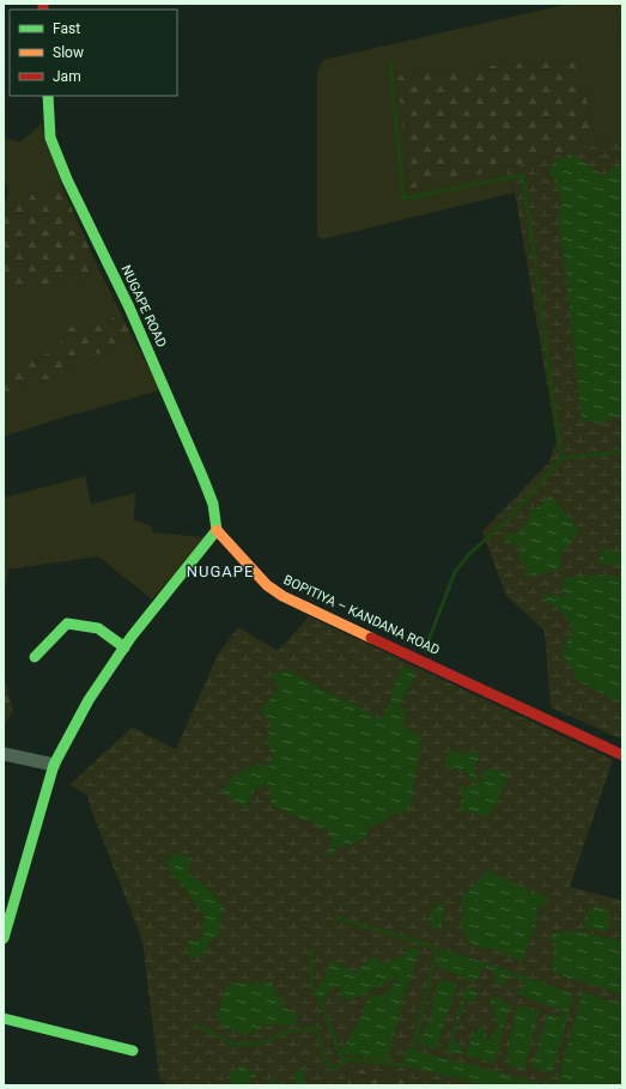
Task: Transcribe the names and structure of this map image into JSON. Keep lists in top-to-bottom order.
{
  "streets": {
    "main road": ["NUGAPE ROAD", "BOPITIYA – KANDANA ROAD"]
  },
  "crossings": [
    ["NUGAPE ROAD", "BOPITIYA – KANDANA ROAD"]
  ],
  "districts": ["NUGAPE"],
  "legend": ["Fast", "Slow", "Jam"]
}
